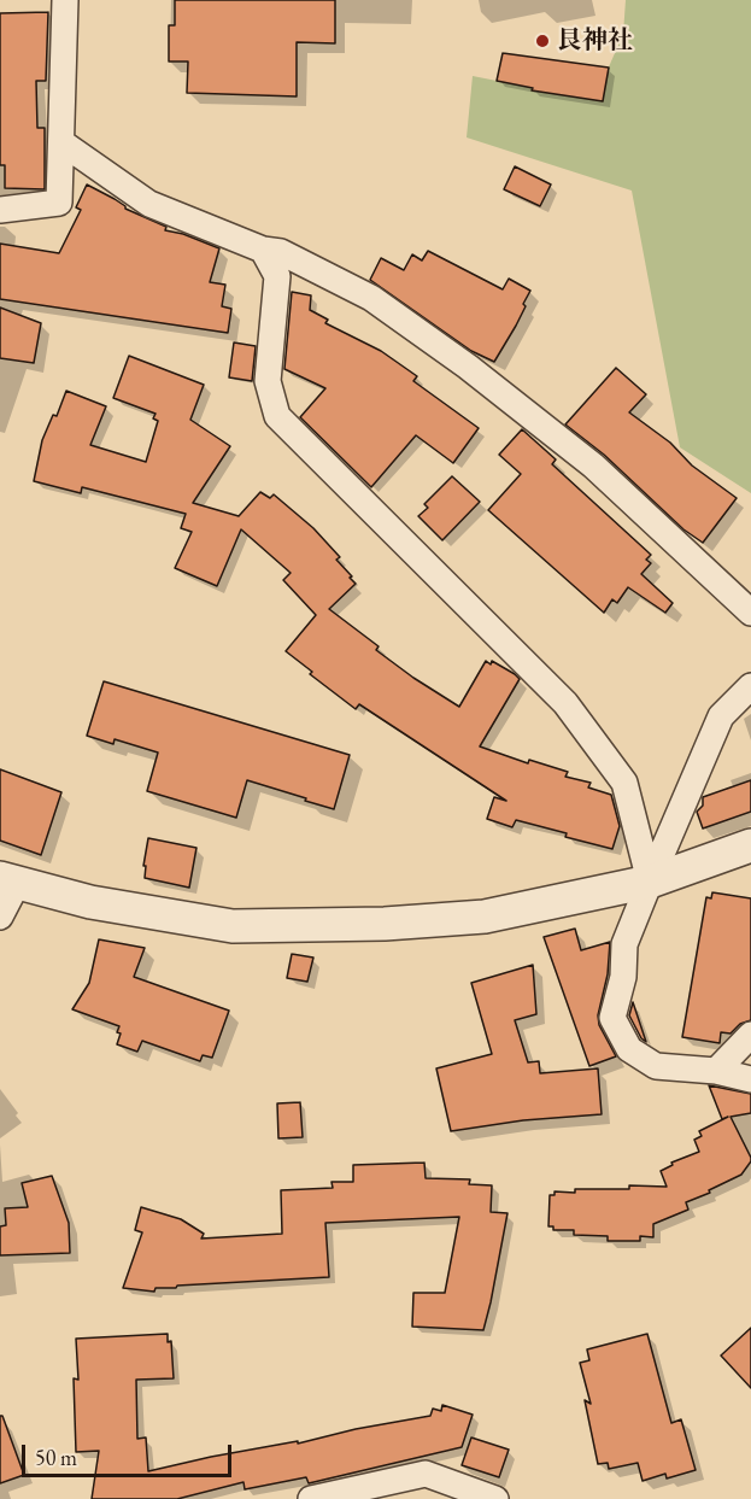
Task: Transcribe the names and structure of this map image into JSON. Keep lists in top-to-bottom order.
{
  "places": ["艮神社"],
  "scale_bar": "50 m"
}
